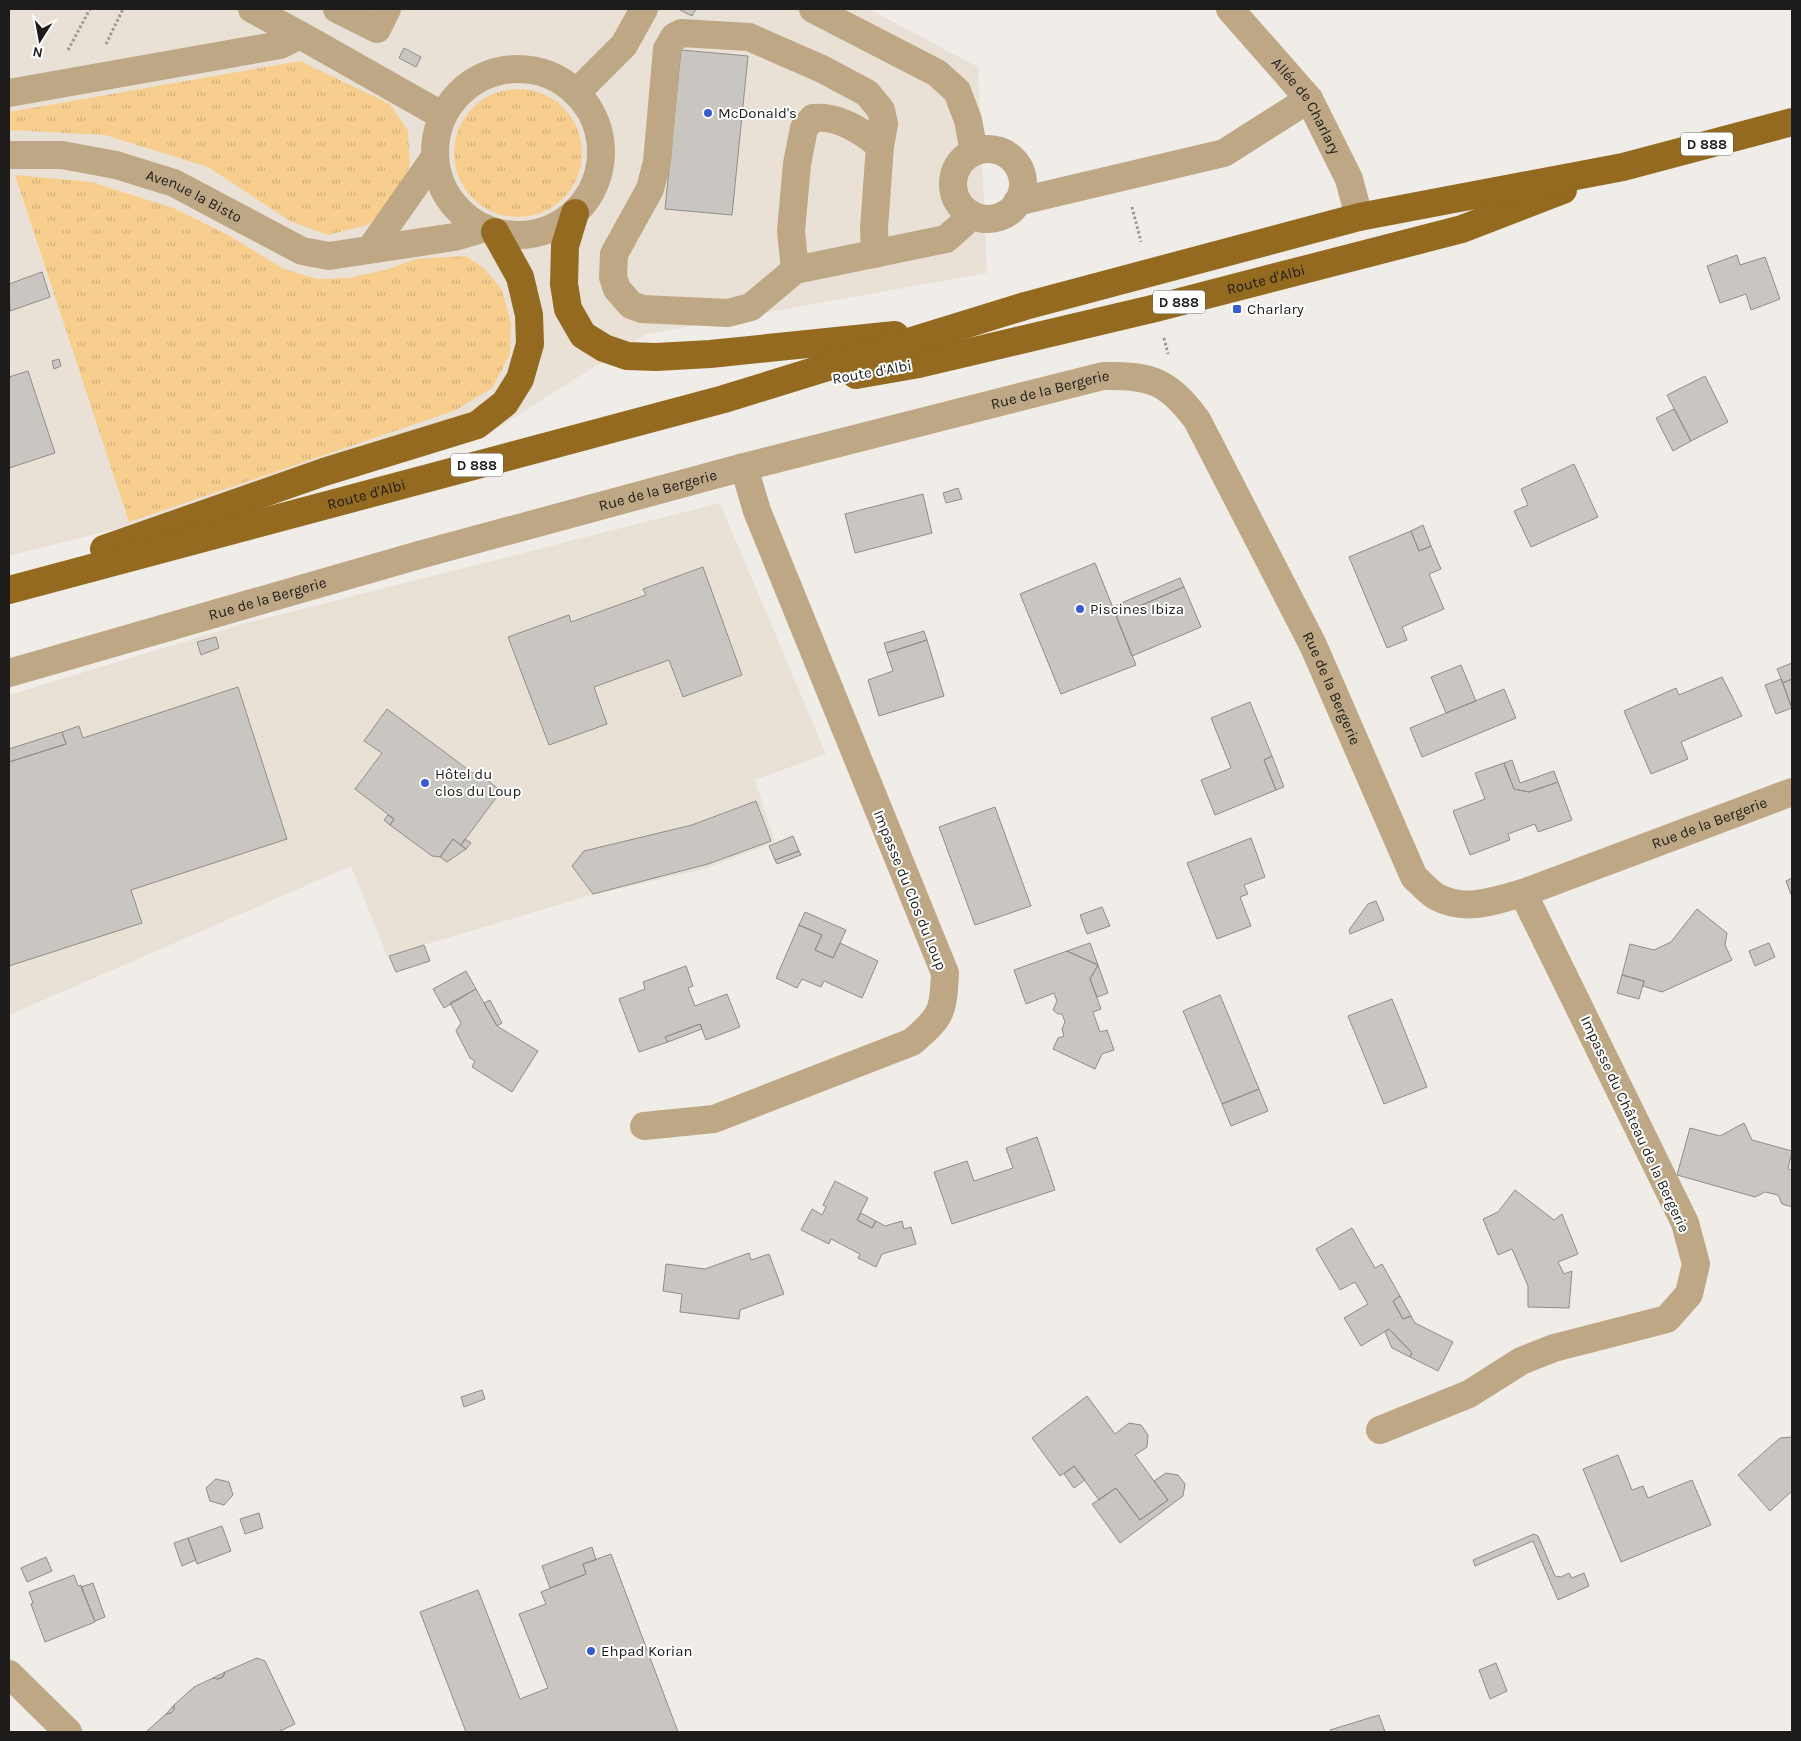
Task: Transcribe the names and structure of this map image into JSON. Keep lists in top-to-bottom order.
{
  "streets": {
    "main road": ["D 888", "Route d'Albi"],
    "street": [
      "Allée de Charlary",
      "Avenue la Bisto",
      "Rue de la Bergerie",
      "Impasse du Clos du Loup",
      "Impasse du Château de la Bergerie"
    ]
  },
  "crossings": [
    ["Allée de Charlary", "Route d'Albi"],
    ["Rue de la Bergerie", "Impasse du Clos du Loup"],
    ["Rue de la Bergerie", "Impasse du Château de la Bergerie"]
  ],
  "places": {
    "other": [
      "McDonald's",
      "Piscines Ibiza",
      "Hôtel du clos du Loup",
      "Ehpad Korian"
    ],
    "transit": ["Charlary"]
  },
  "north": "bottom"
}
